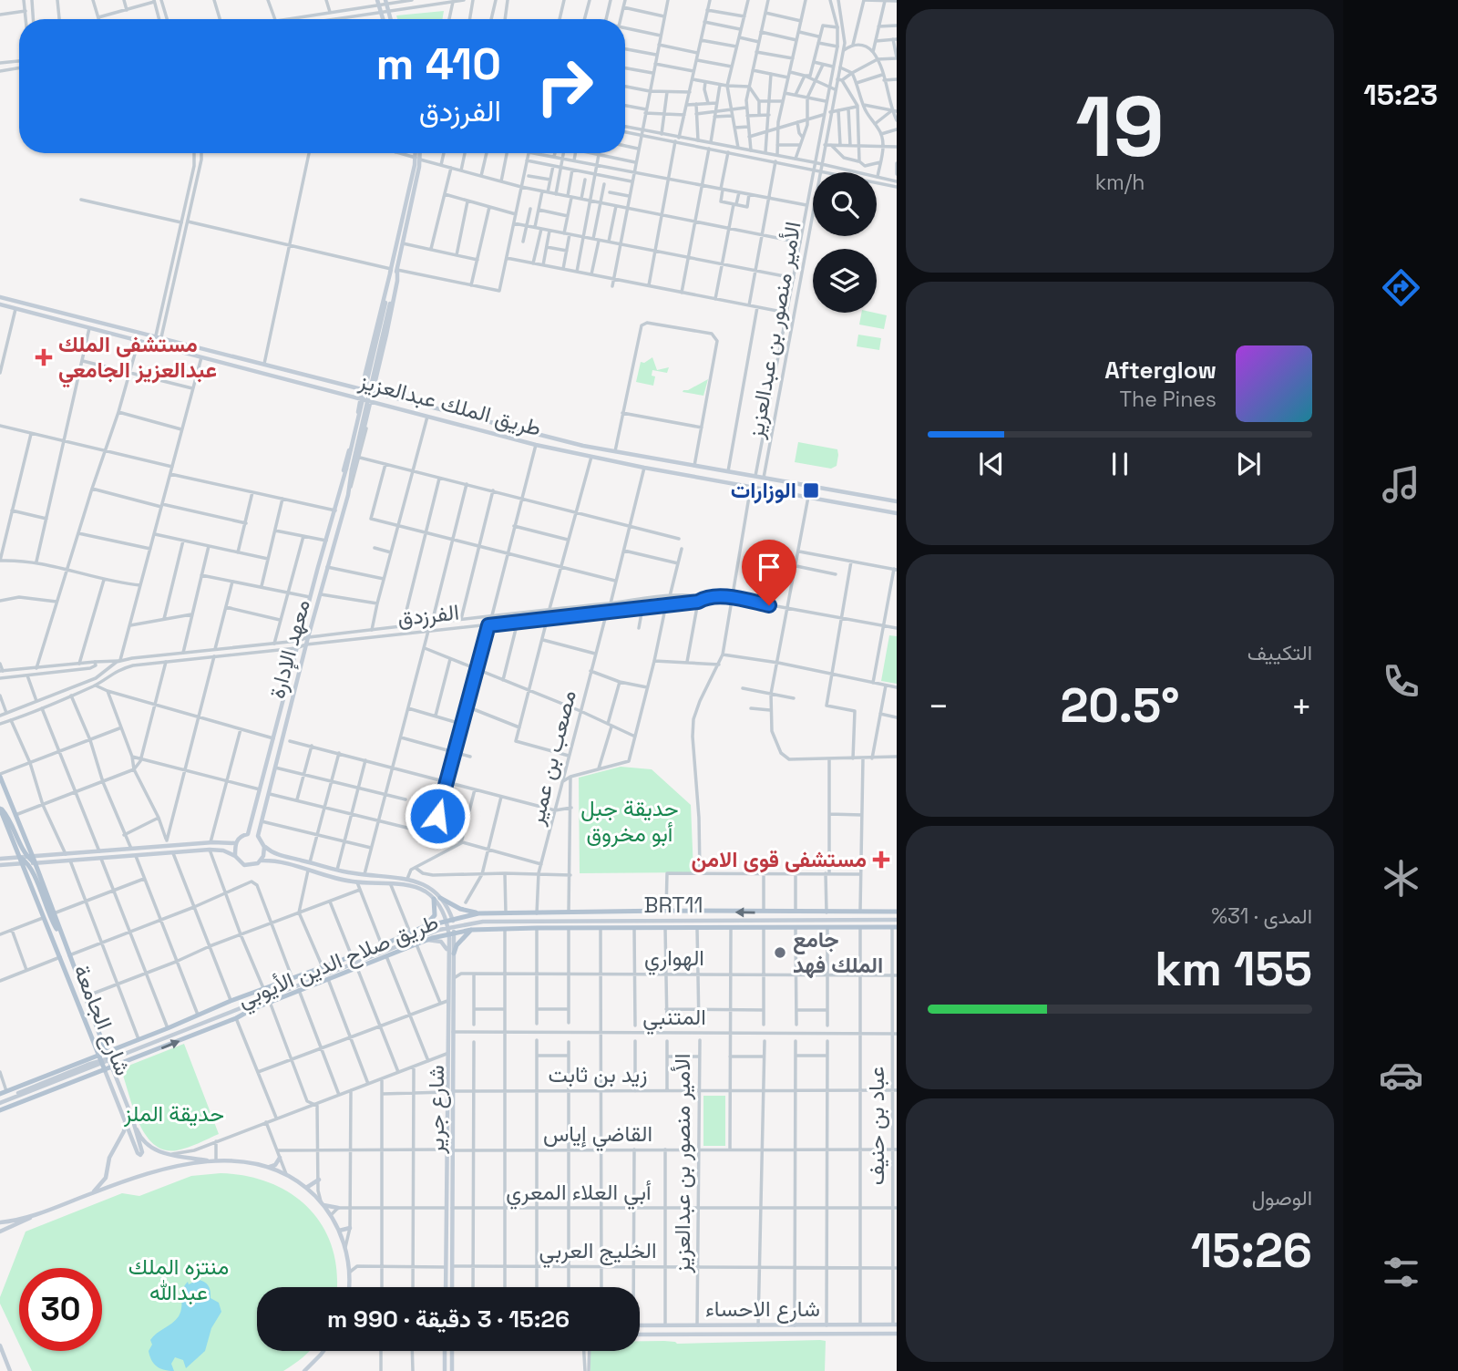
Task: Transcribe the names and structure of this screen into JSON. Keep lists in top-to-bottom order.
{
  "streets": {
    "main road": [
      "طريق الملك عبدالعزيز",
      "معهد الإدارة",
      "BRT11",
      "طريق صلاح الدين الأيوبي",
      "شارع الجامعة",
      "شارع جرير",
      "شارع الاحساء"
    ],
    "street": [
      "الأمير منصور بن عبدالعزيز",
      "الفرزدق",
      "مصعب بن عمير",
      "الهواري",
      "المتنبي",
      "زيد بن ثابت",
      "عباد بن حنيف",
      "القاضي إياس",
      "أبي العلاء المعري",
      "الخليج العربي"
    ]
  },
  "crossings": [
    ["الأمير منصور بن عبدالعزيز", "طريق الملك عبدالعزيز"],
    ["الأمير منصور بن عبدالعزيز", "الهواري"],
    ["الأمير منصور بن عبدالعزيز", "طريق صلاح الدين الأيوبي"],
    ["الأمير منصور بن عبدالعزيز", "زيد بن ثابت"],
    ["الأمير منصور بن عبدالعزيز", "القاضي إياس"],
    ["الأمير منصور بن عبدالعزيز", "أبي العلاء المعري"],
    ["الأمير منصور بن عبدالعزيز", "الخليج العربي"],
    ["الأمير منصور بن عبدالعزيز", "شارع الاحساء"],
    ["الفرزدق", "معهد الإدارة"],
    ["الفرزدق", "مصعب بن عمير"],
    ["مصعب بن عمير", "طريق صلاح الدين الأيوبي"],
    ["BRT11", "طريق صلاح الدين الأيوبي"],
    ["BRT11", "شارع جرير"],
    ["الهواري", "شارع جرير"],
    ["الهواري", "عباد بن حنيف"],
    ["طريق صلاح الدين الأيوبي", "شارع الجامعة"],
    ["طريق صلاح الدين الأيوبي", "شارع جرير"],
    ["طريق صلاح الدين الأيوبي", "عباد بن حنيف"],
    ["المتنبي", "شارع جرير"],
    ["المتنبي", "عباد بن حنيف"],
    ["زيد بن ثابت", "شارع جرير"],
    ["زيد بن ثابت", "عباد بن حنيف"],
    ["شارع جرير", "القاضي إياس"],
    ["شارع جرير", "أبي العلاء المعري"],
    ["شارع جرير", "الخليج العربي"],
    ["عباد بن حنيف", "القاضي إياس"],
    ["عباد بن حنيف", "أبي العلاء المعري"],
    ["عباد بن حنيف", "الخليج العربي"],
    ["عباد بن حنيف", "شارع الاحساء"]
  ],
  "parks": ["حديقة جبل أبو مخروق", "حديقة الملز", "منتزه الملك عبدالله"],
  "places": {
    "health": ["مستشفى الملك عبدالعزيز الجامعي", "مستشفى قوى الامن"],
    "transit": ["الوزارات"],
    "other": ["جامع الملك فهد"]
  },
  "page": {
    "tabs": "15:23",
    "tile": [
      ["19", "km/h"],
      "التكييف",
      ["المدى · 31%", "155 km"],
      ["الوصول", "15:26"]
    ],
    "turn": ["410 m", "الفرزدق"],
    "song": ["Afterglow", "The Pines"],
    "heat": ["−", "20.5°", "+"],
    "limit": "30",
    "trip": "15:26 · 3 دقيقة · 990 m"
  }
}
